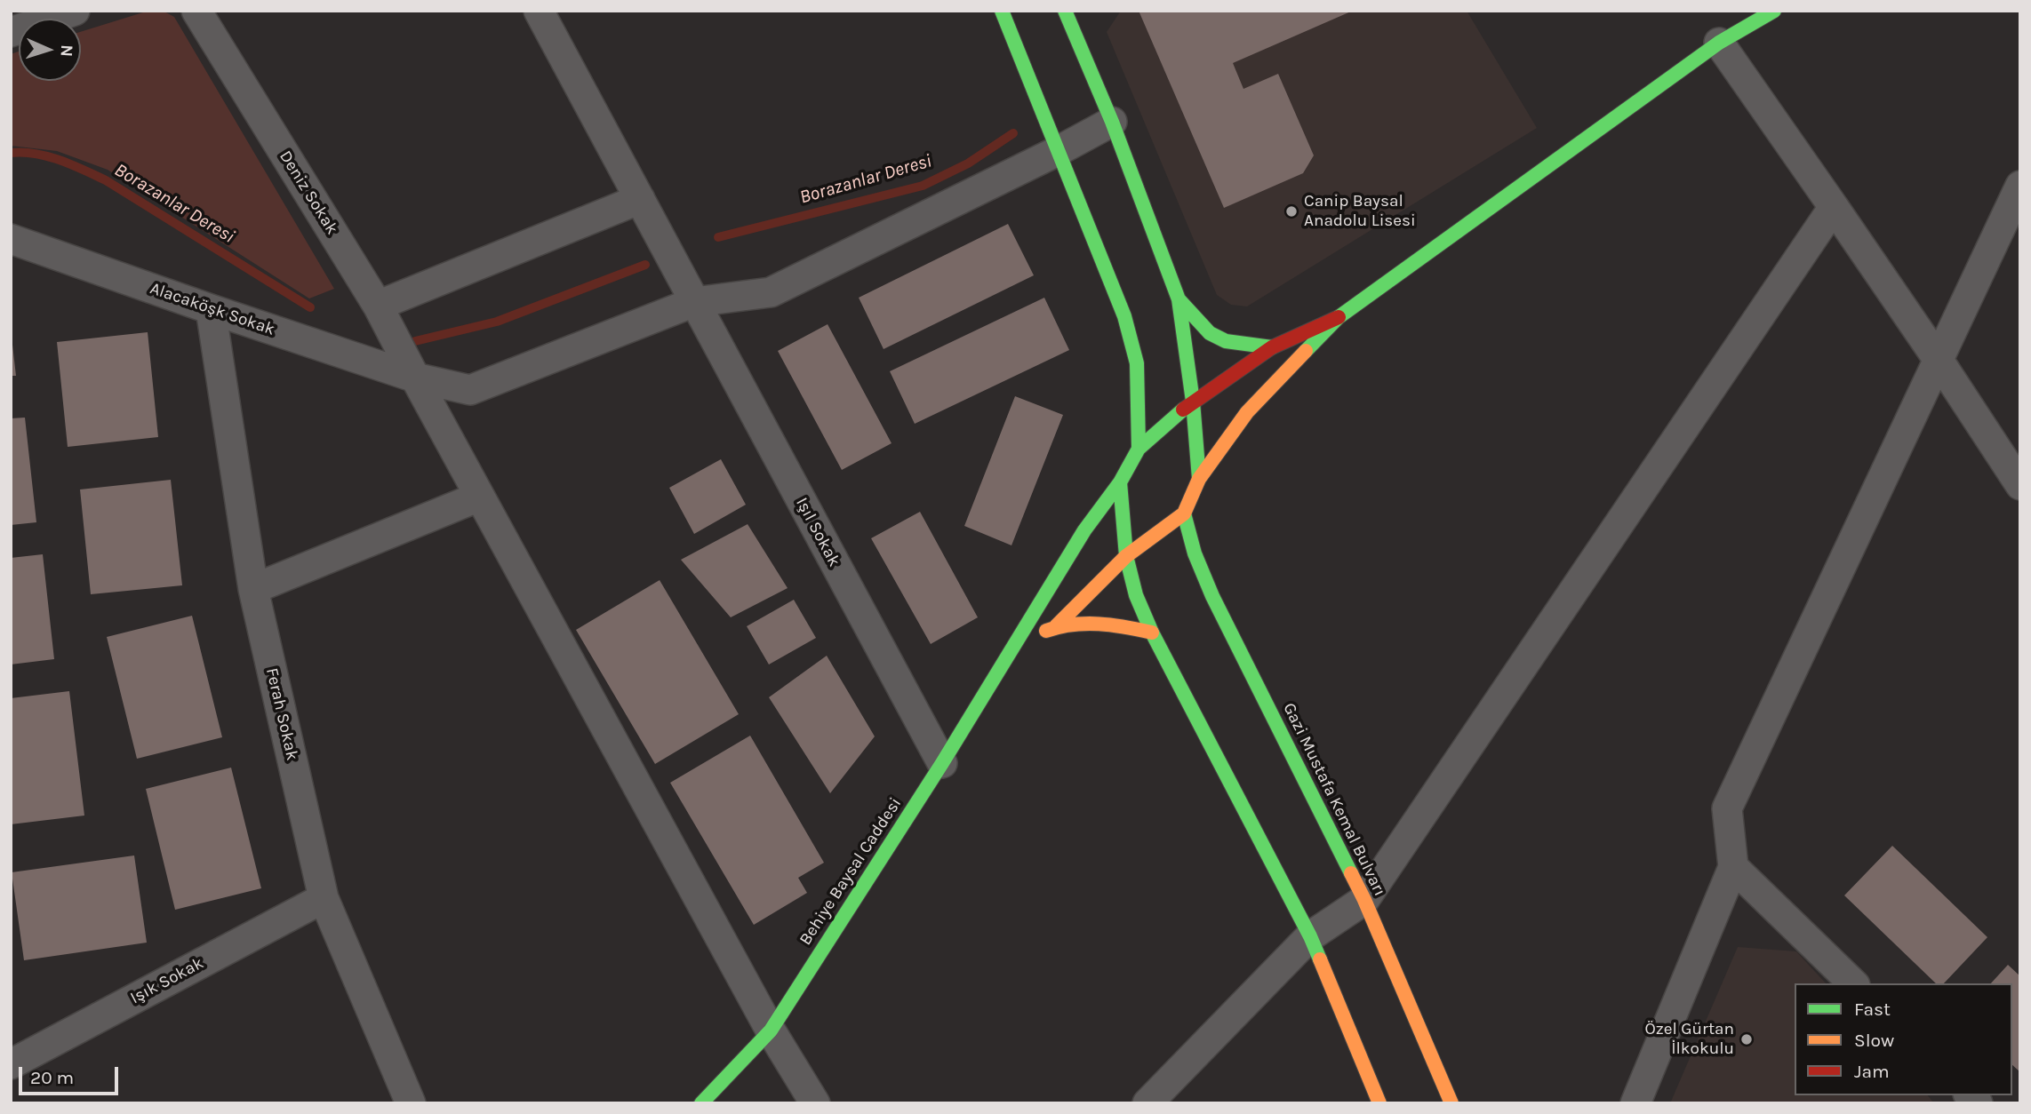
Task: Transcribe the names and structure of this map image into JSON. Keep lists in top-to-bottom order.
{
  "streets": {
    "main road": ["Gazi Mustafa Kemal Bulvarı", "Behiye Baysal Caddesi"],
    "street": [
      "Deniz Sokak",
      "Alacaköşk Sokak",
      "Işıl Sokak",
      "Ferah Sokak",
      "Işık Sokak"
    ]
  },
  "crossings": [
    ["Deniz Sokak", "Alacaköşk Sokak"],
    ["Deniz Sokak", "Behiye Baysal Caddesi"],
    ["Alacaköşk Sokak", "Işıl Sokak"],
    ["Alacaköşk Sokak", "Ferah Sokak"],
    ["Işıl Sokak", "Behiye Baysal Caddesi"],
    ["Ferah Sokak", "Işık Sokak"]
  ],
  "water": ["Borazanlar Deresi"],
  "places": ["Canip Baysal Anadolu Lisesi", "Özel Gürtan İlkokulu"],
  "legend": ["Fast", "Slow", "Jam"],
  "scale_bar": "20 m",
  "north": "right"
}
